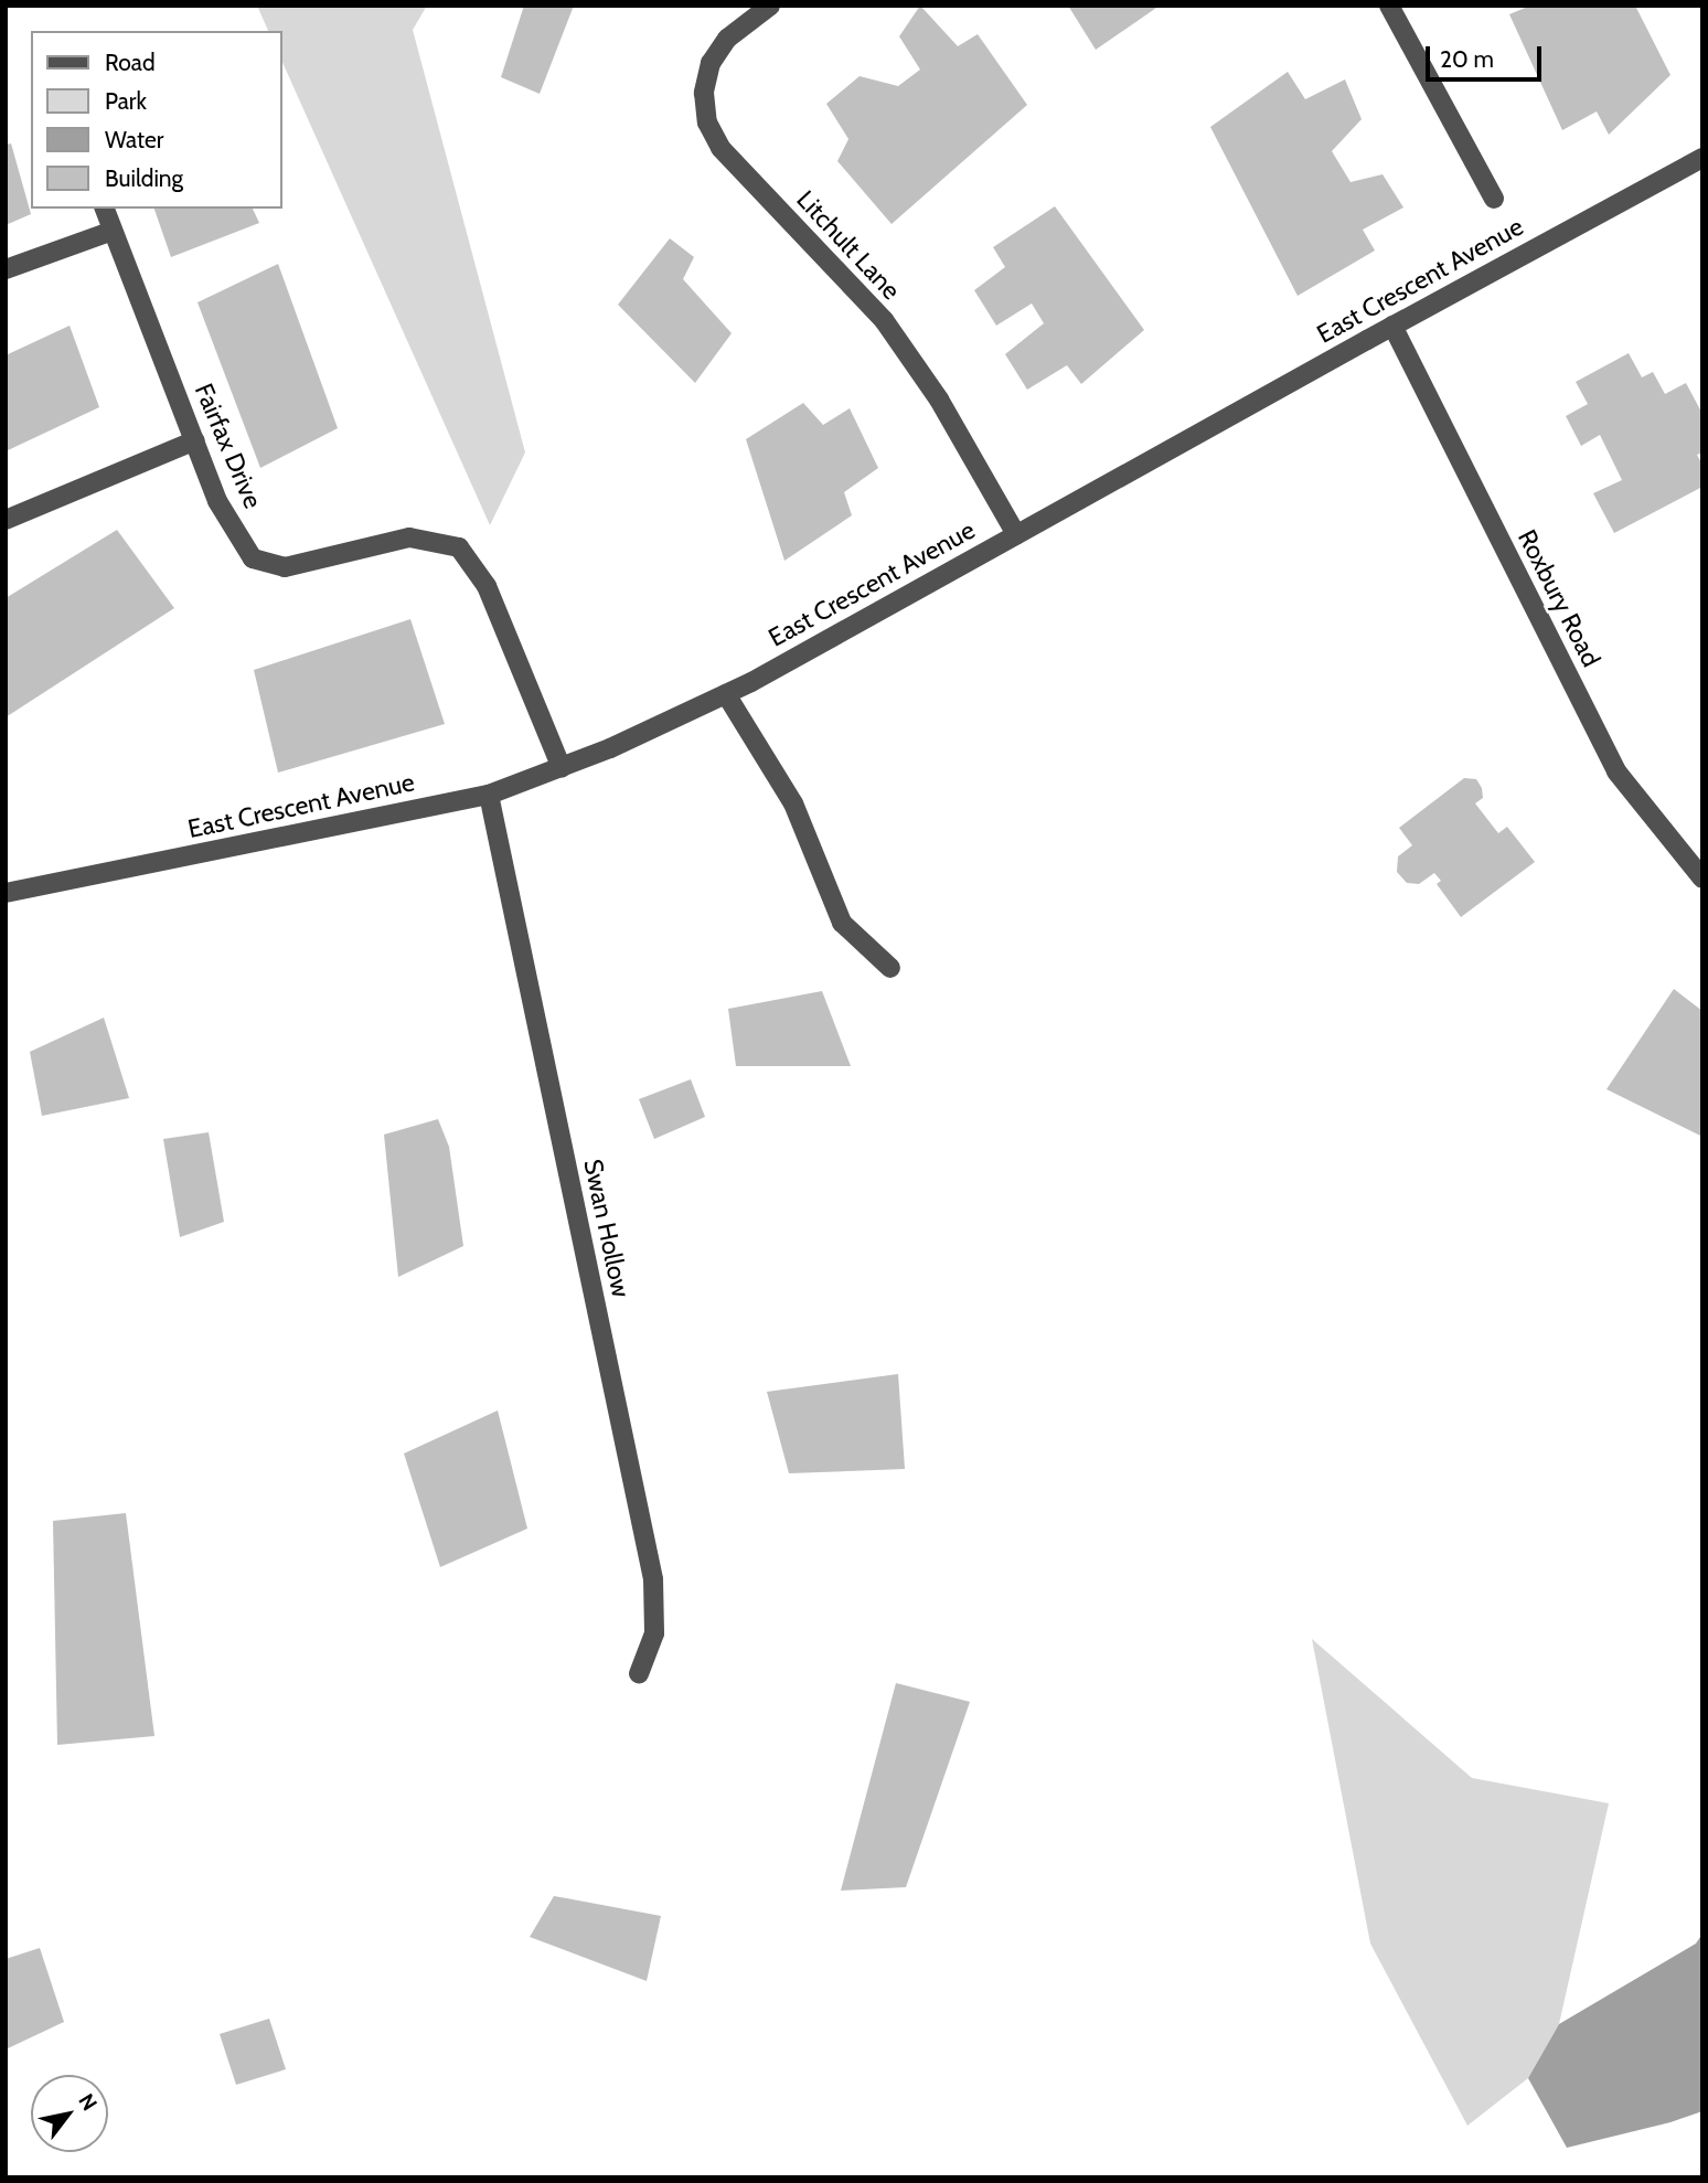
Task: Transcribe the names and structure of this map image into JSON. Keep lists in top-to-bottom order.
{
  "streets": {
    "street": [
      "Litchult Lane",
      "East Crescent Avenue",
      "Fairfax Drive",
      "Roxbury Road",
      "Swan Hollow"
    ]
  },
  "crossings": [
    ["Litchult Lane", "East Crescent Avenue"],
    ["East Crescent Avenue", "Fairfax Drive"],
    ["East Crescent Avenue", "Roxbury Road"],
    ["East Crescent Avenue", "Swan Hollow"]
  ],
  "legend": [
    "Road",
    "Park",
    "Water",
    "Building"
  ],
  "scale_bar": "20 m",
  "north": "top right"
}
